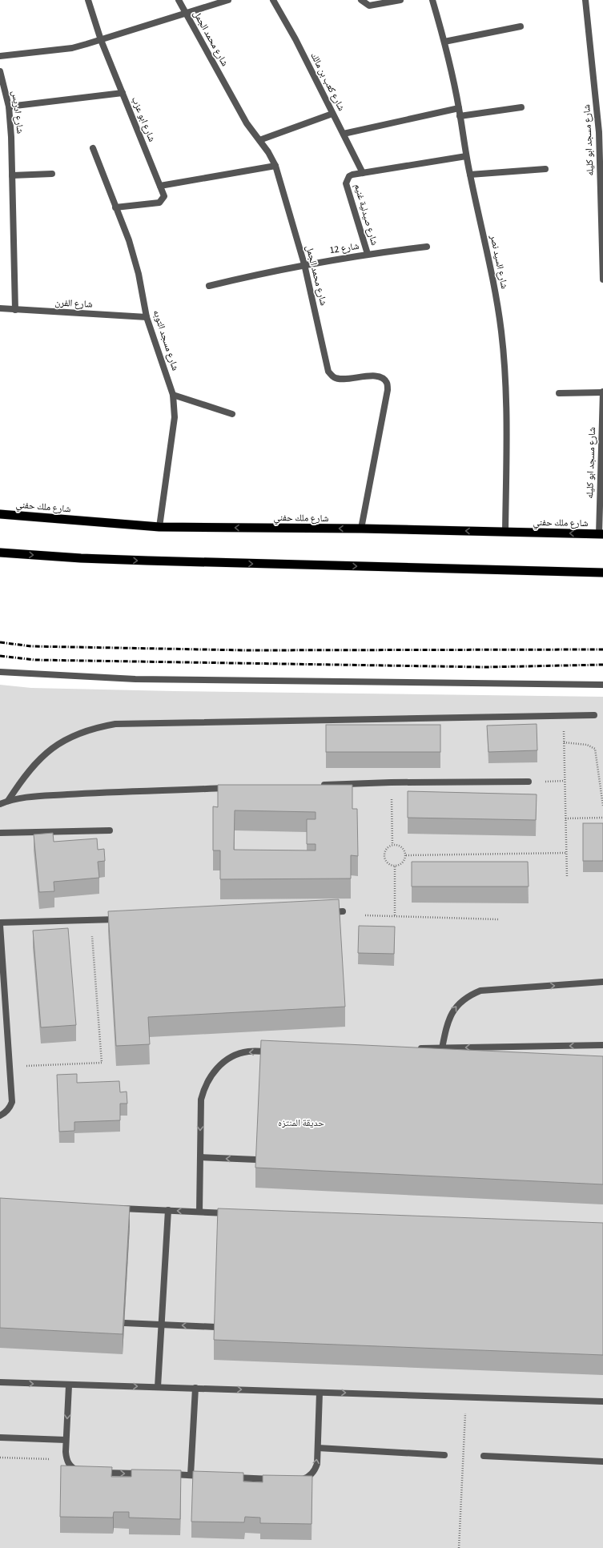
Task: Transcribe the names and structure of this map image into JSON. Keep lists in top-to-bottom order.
{
  "streets": {
    "highway": ["شارع ملك حفني"],
    "street": [
      "شارع محمد الجمل",
      "شارع كعب بن مالك",
      "شارع ادريس",
      "شارع ابو عزب",
      "شارع مسجد ابو كليله",
      "شارع صيدلية غنيم",
      "شارع 12",
      "شارع السيد نصر",
      "شارع الفرن",
      "شارع مسجد التوبه"
    ]
  },
  "crossings": [
    ["شارع محمد الجمل", "شارع 12"],
    ["شارع محمد الجمل", "شارع ملك حفني"],
    ["شارع كعب بن مالك", "شارع صيدلية غنيم"],
    ["شارع ادريس", "شارع الفرن"],
    ["شارع ابو عزب", "شارع مسجد التوبه"],
    ["شارع مسجد ابو كليله", "شارع ملك حفني"],
    ["شارع صيدلية غنيم", "شارع 12"],
    ["شارع السيد نصر", "شارع ملك حفني"],
    ["شارع الفرن", "شارع مسجد التوبه"],
    ["شارع مسجد التوبه", "شارع ملك حفني"]
  ],
  "parks": ["حديقة المنتزه"]
}
